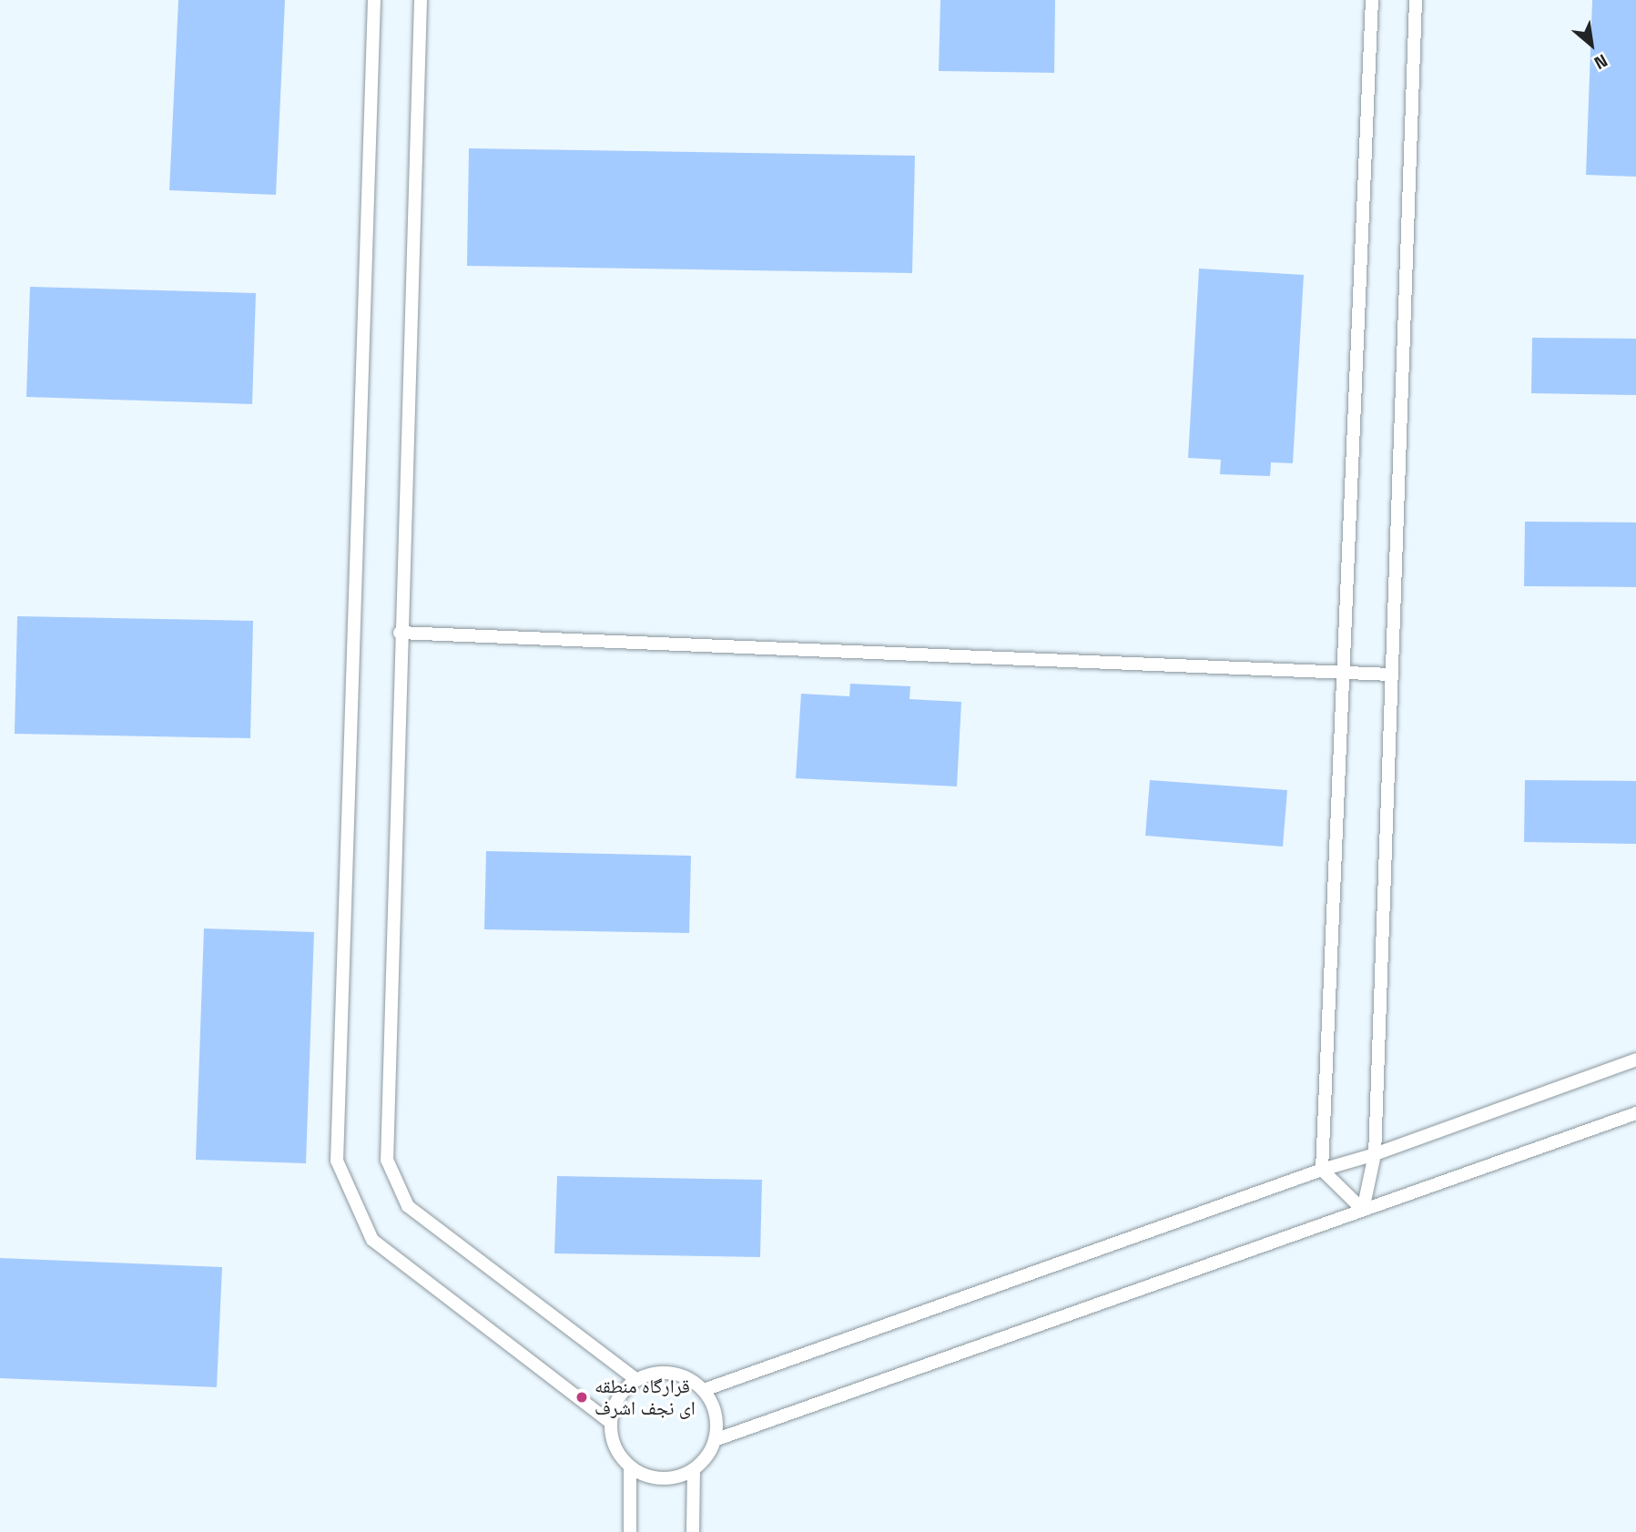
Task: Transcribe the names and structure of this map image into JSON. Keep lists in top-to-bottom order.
{
  "places": ["قرارگاه منطقه ای نجف اشرف"],
  "north": "bottom right"
}
